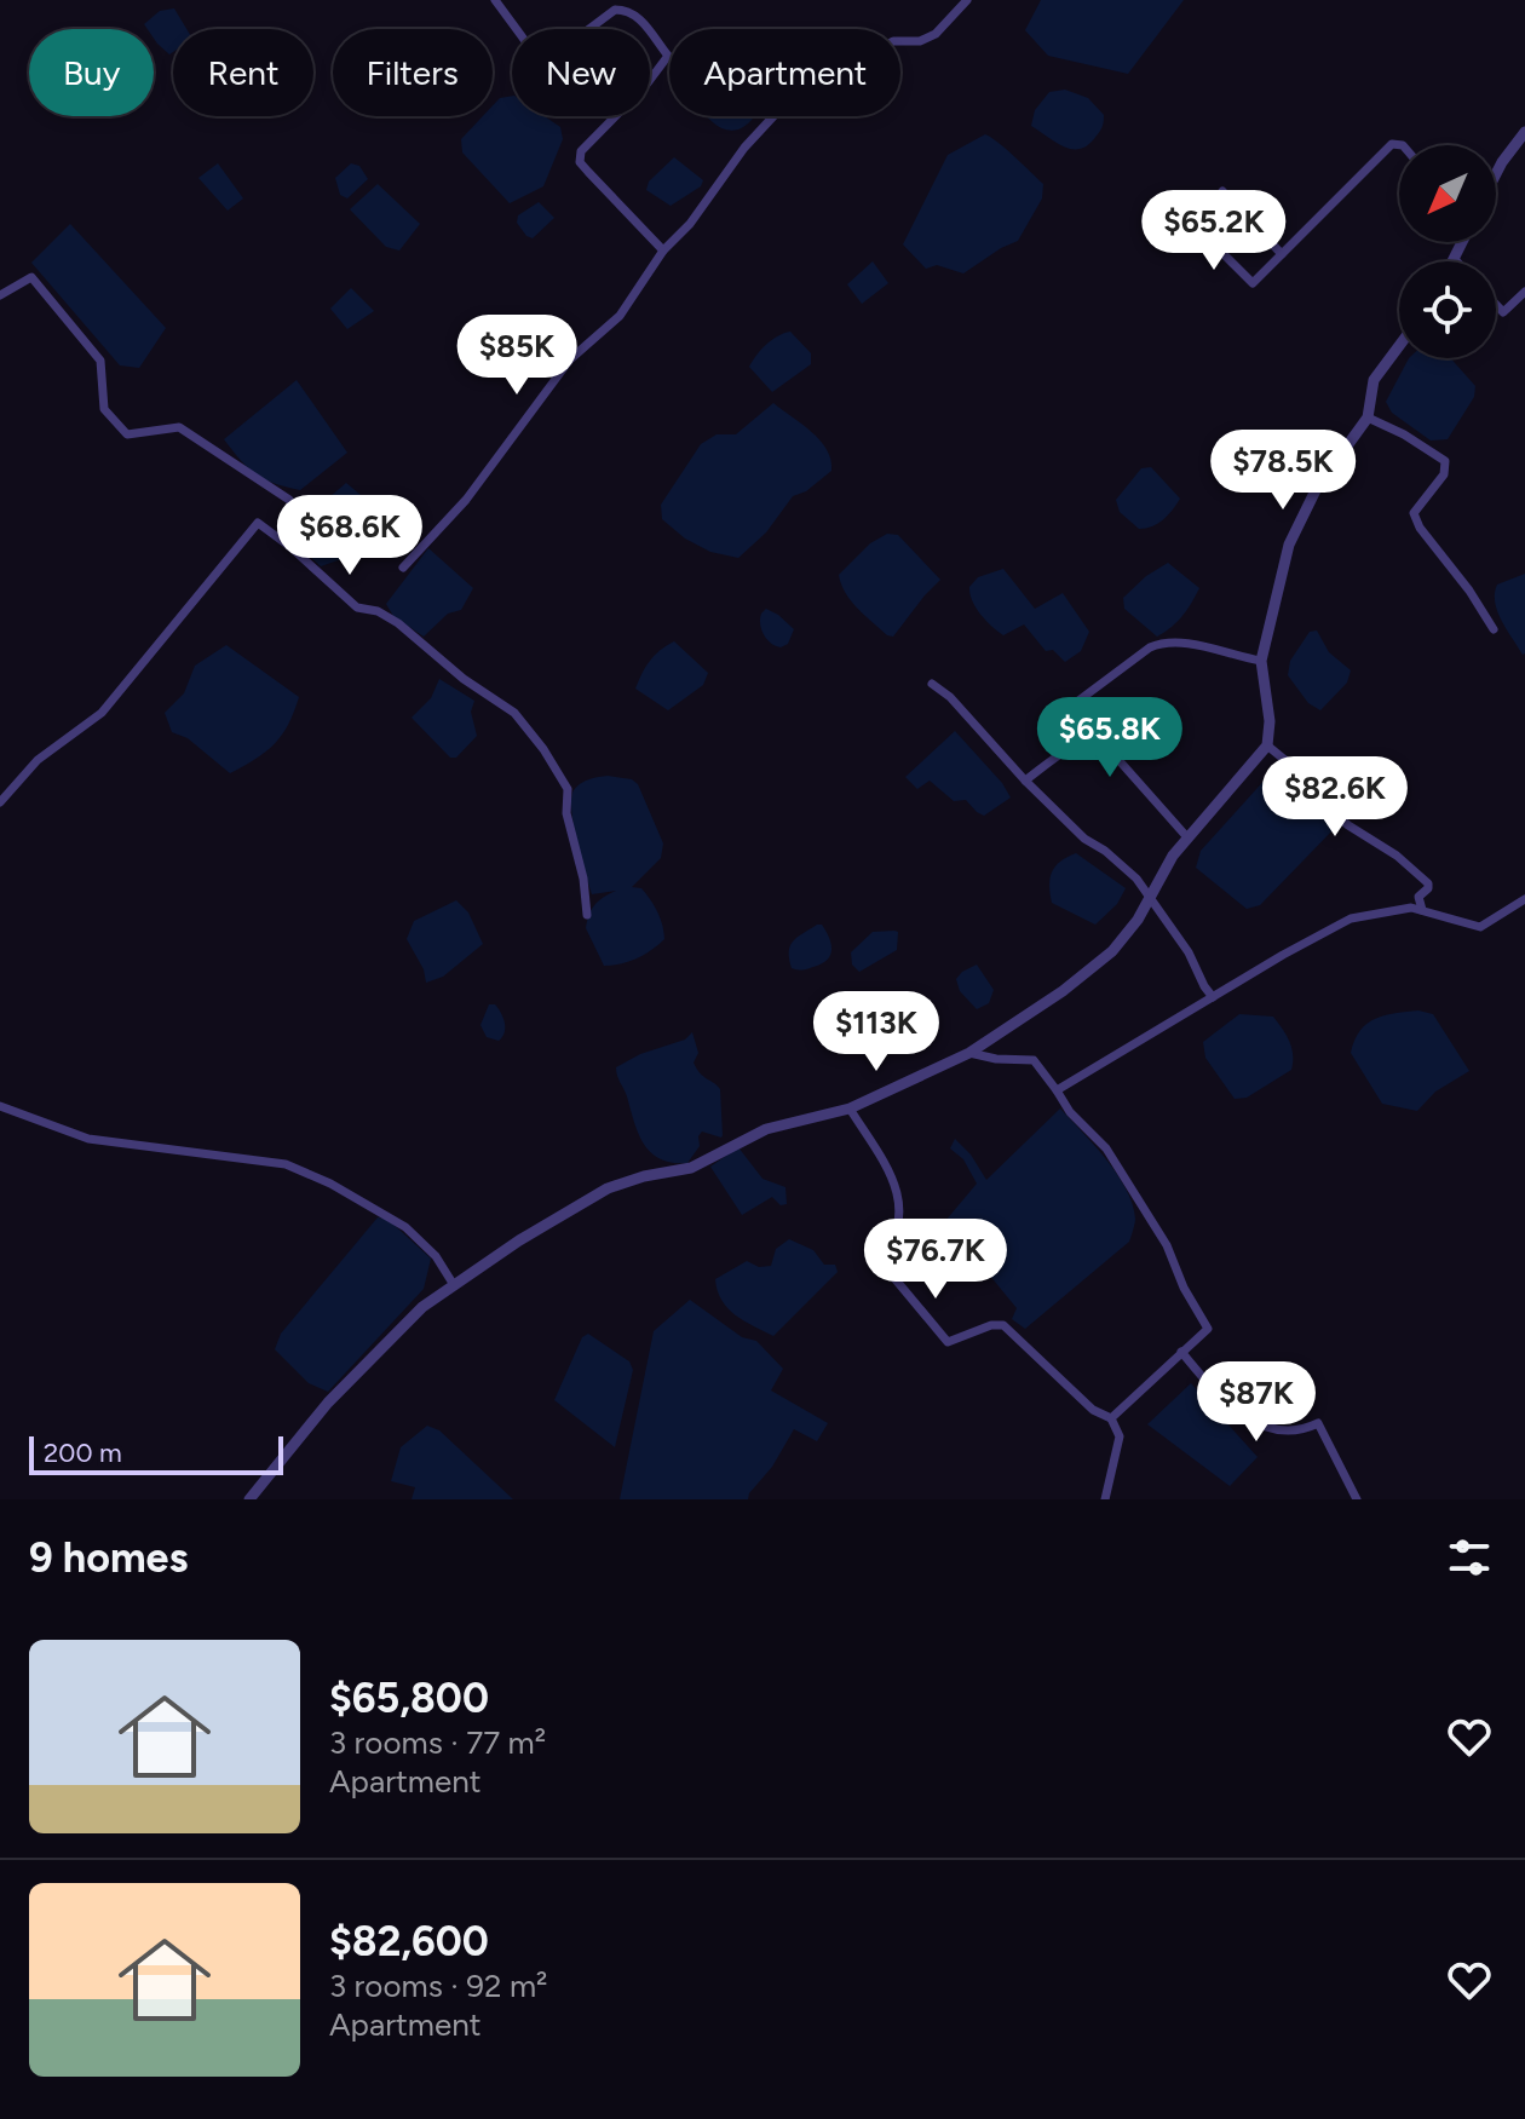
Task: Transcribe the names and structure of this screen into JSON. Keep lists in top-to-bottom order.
{
  "scale_bar": "200 m",
  "north": "bottom left",
  "page": {
    "chip": [
      "Buy",
      "Rent",
      "Filters",
      "New",
      "Apartment"
    ],
    "price": [
      "$65.2K",
      "$85K",
      "$78.5K",
      "$68.6K",
      "$65.8K",
      "$82.6K",
      "$113K",
      "$76.7K",
      "$87K"
    ],
    "scale": "200 m",
    "heading": "9 homes",
    "list": [
      {
        "name": "$65,800",
        "note": "3 rooms · 77 m² · Apartment"
      },
      {
        "name": "$82,600",
        "note": "3 rooms · 92 m² · Apartment"
      }
    ]
  }
}
